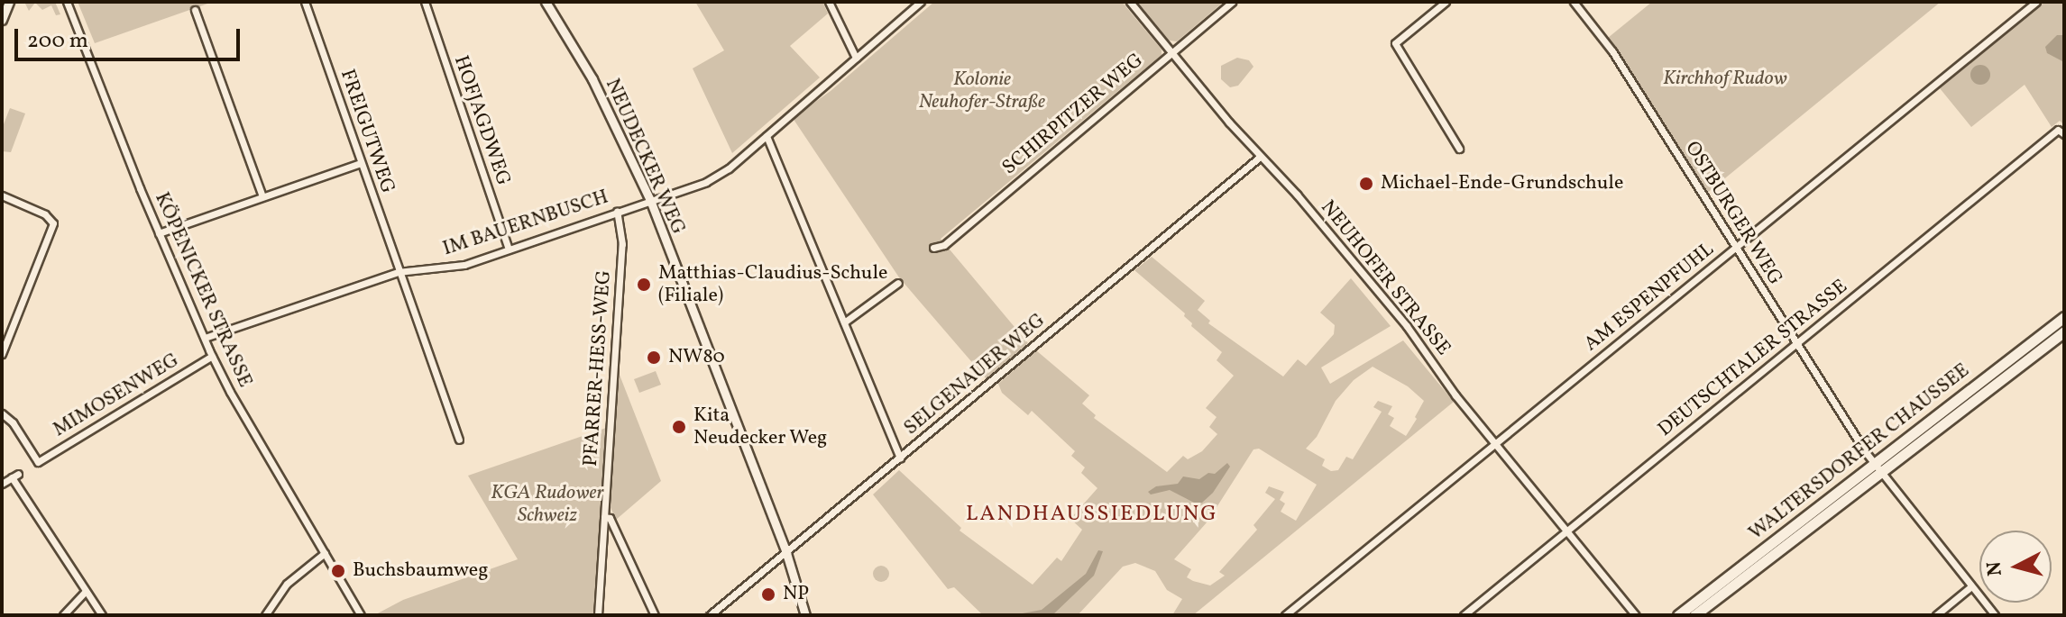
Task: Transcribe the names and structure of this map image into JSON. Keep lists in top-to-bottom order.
{
  "streets": {
    "main road": ["WALTERSDORFER CHAUSSEE"],
    "street": [
      "SCHIRPITZER WEG",
      "HOFJAGDWEG",
      "FREIGUTWEG",
      "NEUDECKER WEG",
      "OSTBURGER WEG",
      "IM BAUERNBUSCH",
      "NEUHOFER STRASSE",
      "KÖPENICKER STRASSE",
      "AM ESPENPFUHL",
      "DEUTSCHTALER STRASSE",
      "PFARRER-HESS-WEG",
      "SELGENAUER WEG",
      "MIMOSENWEG"
    ]
  },
  "crossings": [
    ["SCHIRPITZER WEG", "NEUHOFER STRASSE"],
    ["HOFJAGDWEG", "IM BAUERNBUSCH"],
    ["FREIGUTWEG", "IM BAUERNBUSCH"],
    ["NEUDECKER WEG", "IM BAUERNBUSCH"],
    ["NEUDECKER WEG", "SELGENAUER WEG"],
    ["OSTBURGER WEG", "AM ESPENPFUHL"],
    ["OSTBURGER WEG", "DEUTSCHTALER STRASSE"],
    ["OSTBURGER WEG", "WALTERSDORFER CHAUSSEE"],
    ["IM BAUERNBUSCH", "KÖPENICKER STRASSE"],
    ["IM BAUERNBUSCH", "PFARRER-HESS-WEG"],
    ["NEUHOFER STRASSE", "AM ESPENPFUHL"],
    ["NEUHOFER STRASSE", "DEUTSCHTALER STRASSE"],
    ["NEUHOFER STRASSE", "SELGENAUER WEG"],
    ["KÖPENICKER STRASSE", "MIMOSENWEG"]
  ],
  "districts": ["LANDHAUSSIEDLUNG"],
  "parks": ["Kolonie Neuhofer-Straße", "Kirchhof Rudow", "KGA Rudower Schweiz"],
  "places": [
    "Michael-Ende-Grundschule",
    "Matthias-Claudius-Schule (Filiale)",
    "NW80",
    "Kita Neudecker Weg",
    "Buchsbaumweg",
    "NP"
  ],
  "scale_bar": "200 m",
  "north": "left"
}
